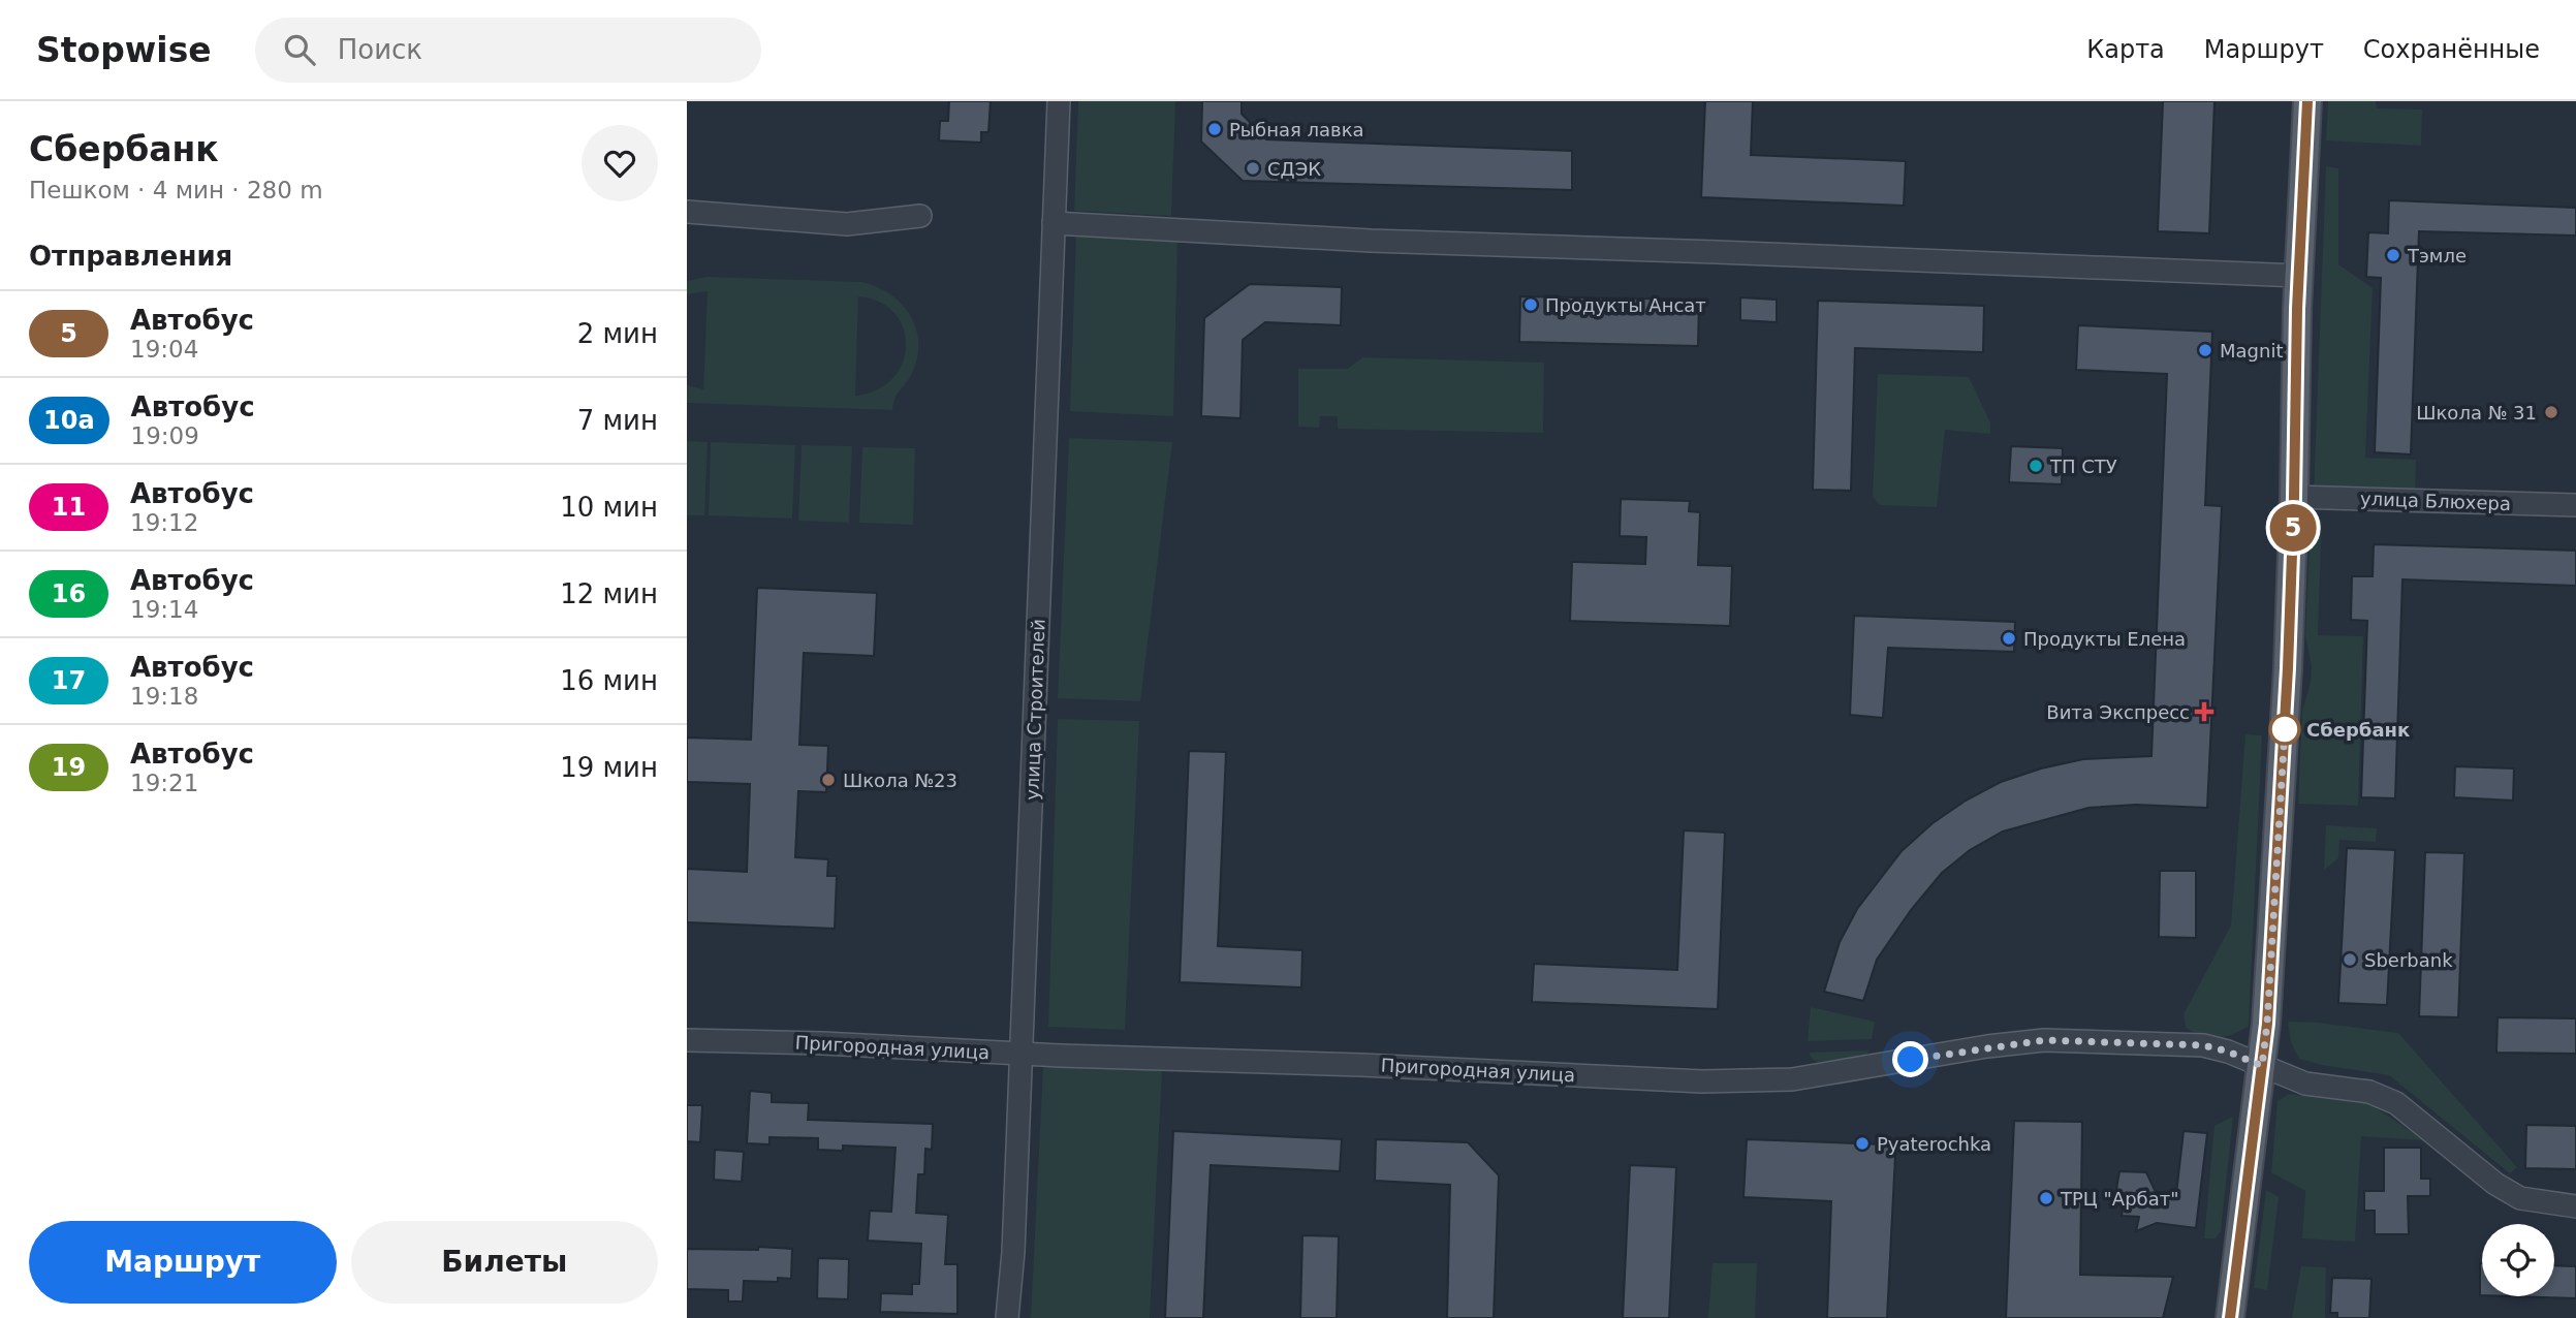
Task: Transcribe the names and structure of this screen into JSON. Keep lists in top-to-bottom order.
{
  "streets": {
    "street": ["улица Блюхера", "улица Строителей", "Пригородная улица"]
  },
  "crossings": [
    ["улица Строителей", "Пригородная улица"]
  ],
  "places": {
    "other": [
      "Рыбная лавка",
      "СДЭК",
      "Тэмле",
      "Продукты Ансат",
      "Magnit",
      "Школа № 31",
      "ТП СТУ",
      "Продукты Елена",
      "Сбербанк",
      "Школа №23",
      "Sberbank",
      "Pyaterochka",
      "ТРЦ \"Арбат\""
    ],
    "health": ["Вита Экспресс"]
  },
  "lines": ["bus line 5"],
  "page": {
    "header": "Stopwise",
    "search": "Поиск",
    "nav": ["Карта", "Маршрут", "Сохранённые"],
    "heading": [
      ["Сбербанк", "Пешком · 4 мин · 280 m"],
      "Отправления"
    ],
    "on_map": "5",
    "list": [
      {
        "mark": "5",
        "name": "Автобус",
        "note": "19:04",
        "value": "2 мин"
      },
      {
        "mark": "10а",
        "name": "Автобус",
        "note": "19:09",
        "value": "7 мин"
      },
      {
        "mark": "11",
        "name": "Автобус",
        "note": "19:12",
        "value": "10 мин"
      },
      {
        "mark": "16",
        "name": "Автобус",
        "note": "19:14",
        "value": "12 мин"
      },
      {
        "mark": "17",
        "name": "Автобус",
        "note": "19:18",
        "value": "16 мин"
      },
      {
        "mark": "19",
        "name": "Автобус",
        "note": "19:21",
        "value": "19 мин"
      }
    ],
    "buttons": ["Маршрут", "Билеты"]
  }
}
